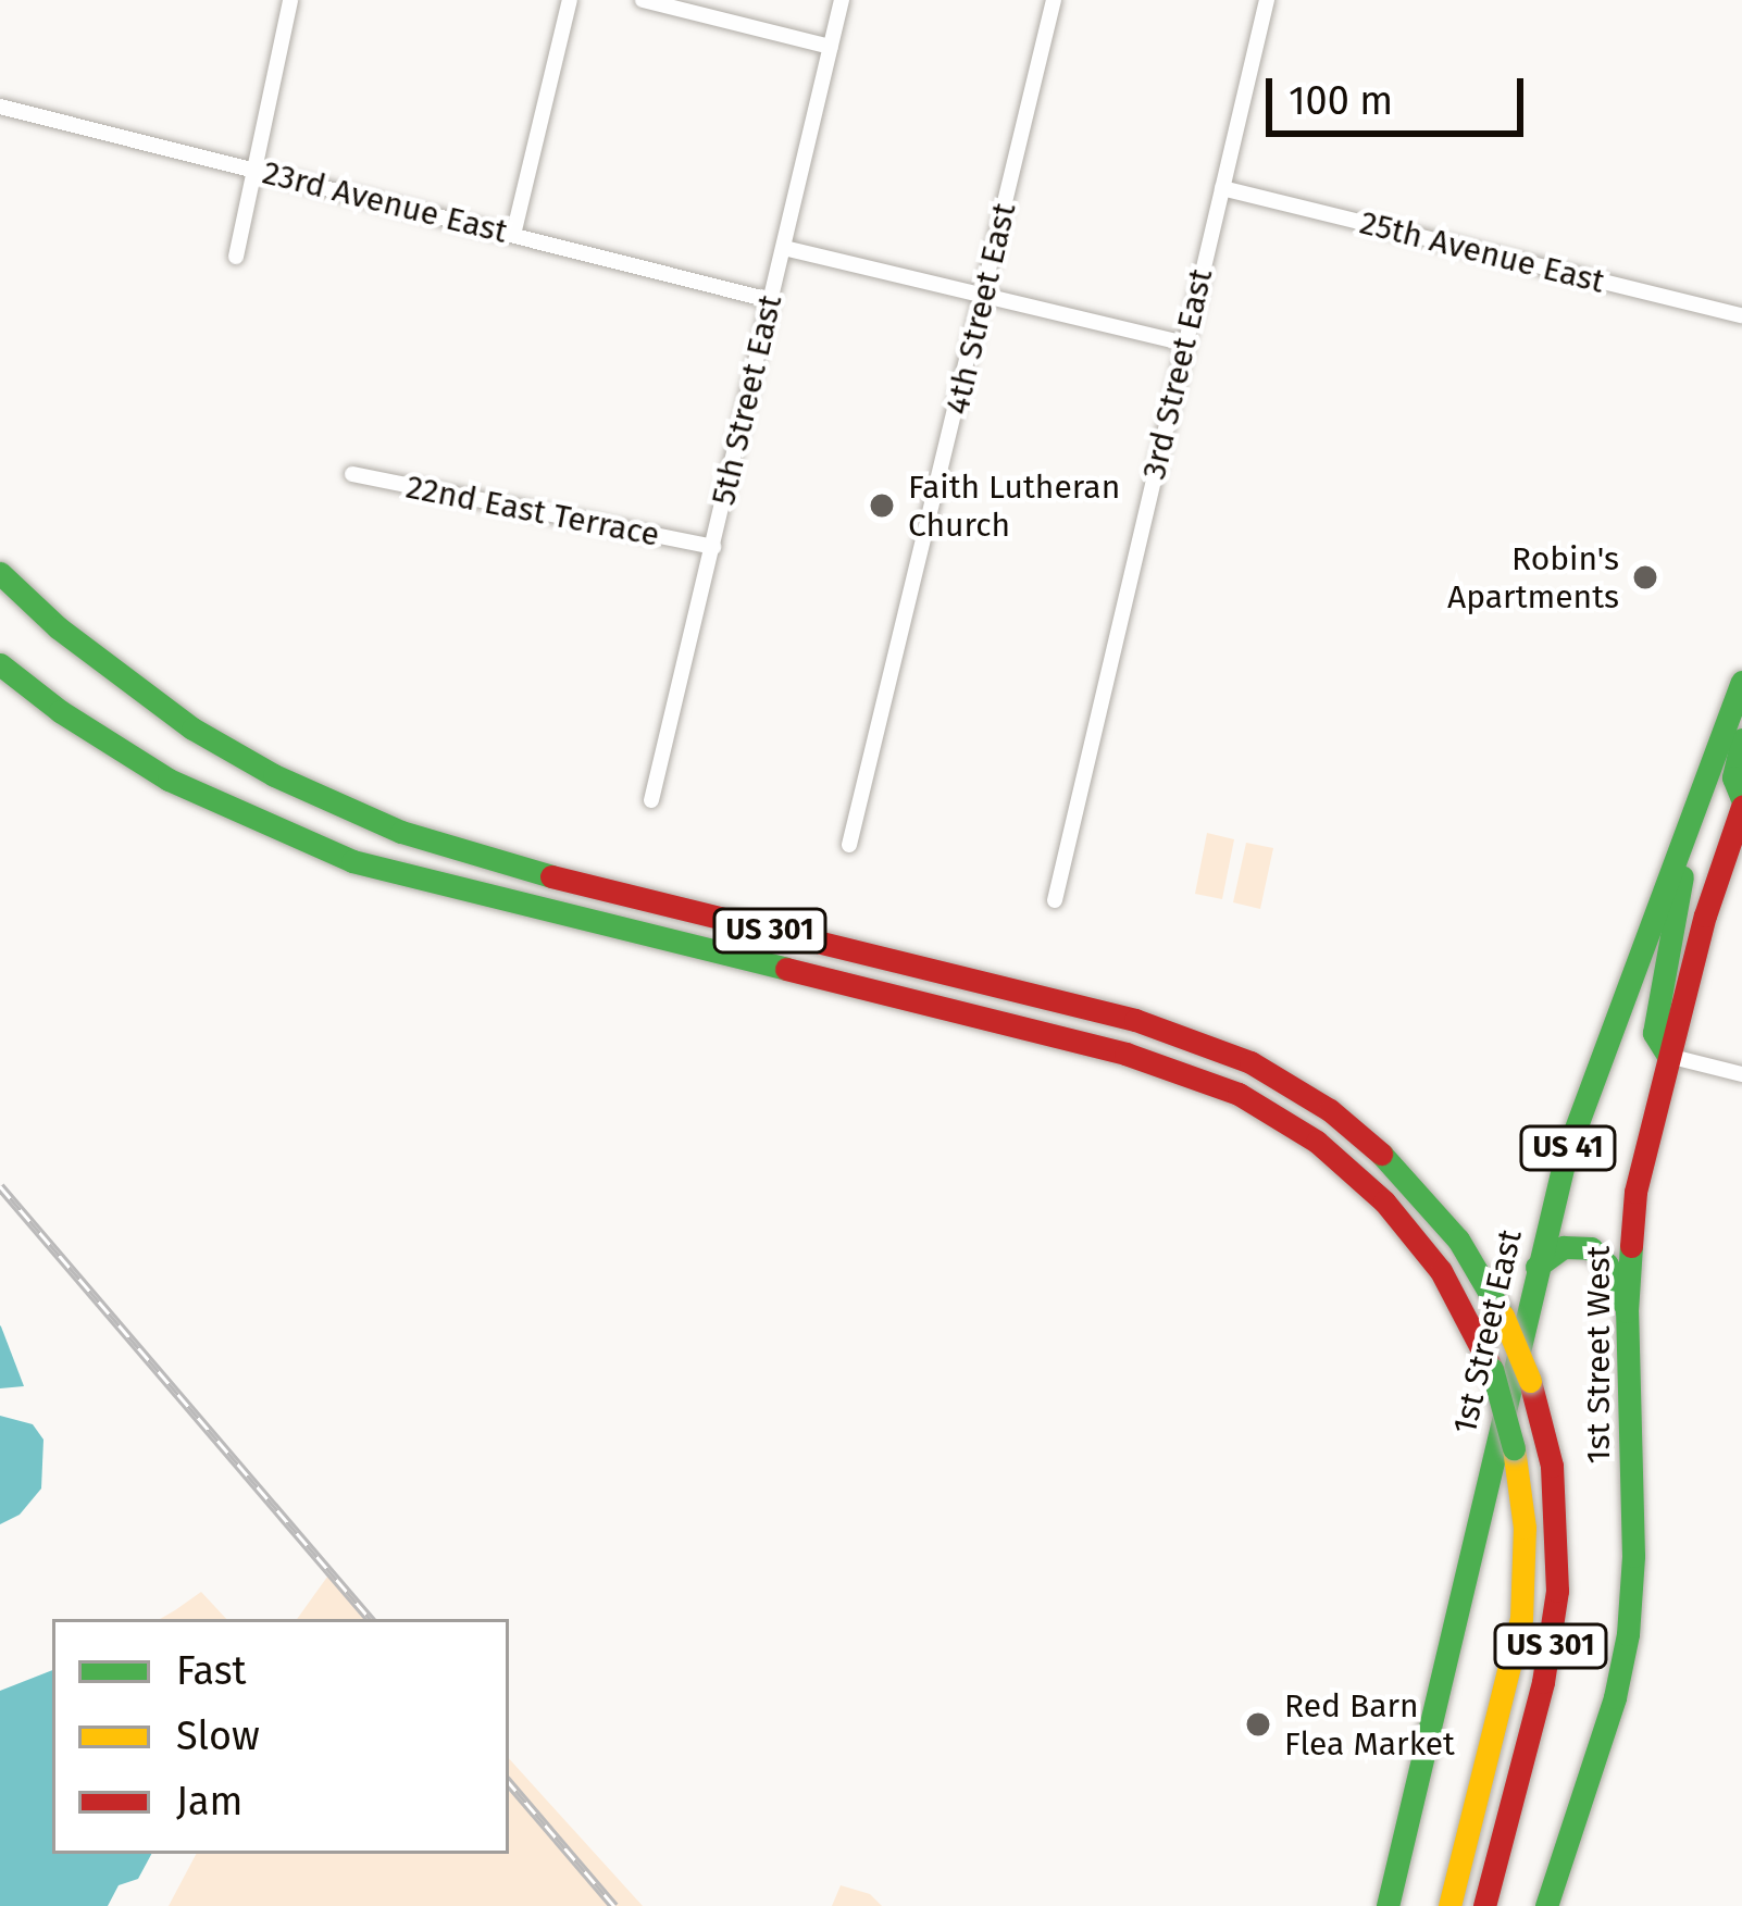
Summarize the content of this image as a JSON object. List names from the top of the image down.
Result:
{
  "streets": {
    "main road": [
      "US 301",
      "US 41",
      "1st Street East",
      "1st Street West"
    ],
    "street": [
      "23rd Avenue East",
      "25th Avenue East",
      "4th Street East",
      "3rd Street East",
      "5th Street East",
      "22nd East Terrace"
    ]
  },
  "crossings": [
    ["23rd Avenue East", "5th Street East"],
    ["25th Avenue East", "3rd Street East"],
    ["5th Street East", "22nd East Terrace"]
  ],
  "places": ["Faith Lutheran Church", "Robin's Apartments", "Red Barn Flea Market"],
  "legend": ["Fast", "Slow", "Jam"],
  "scale_bar": "100 m"
}
